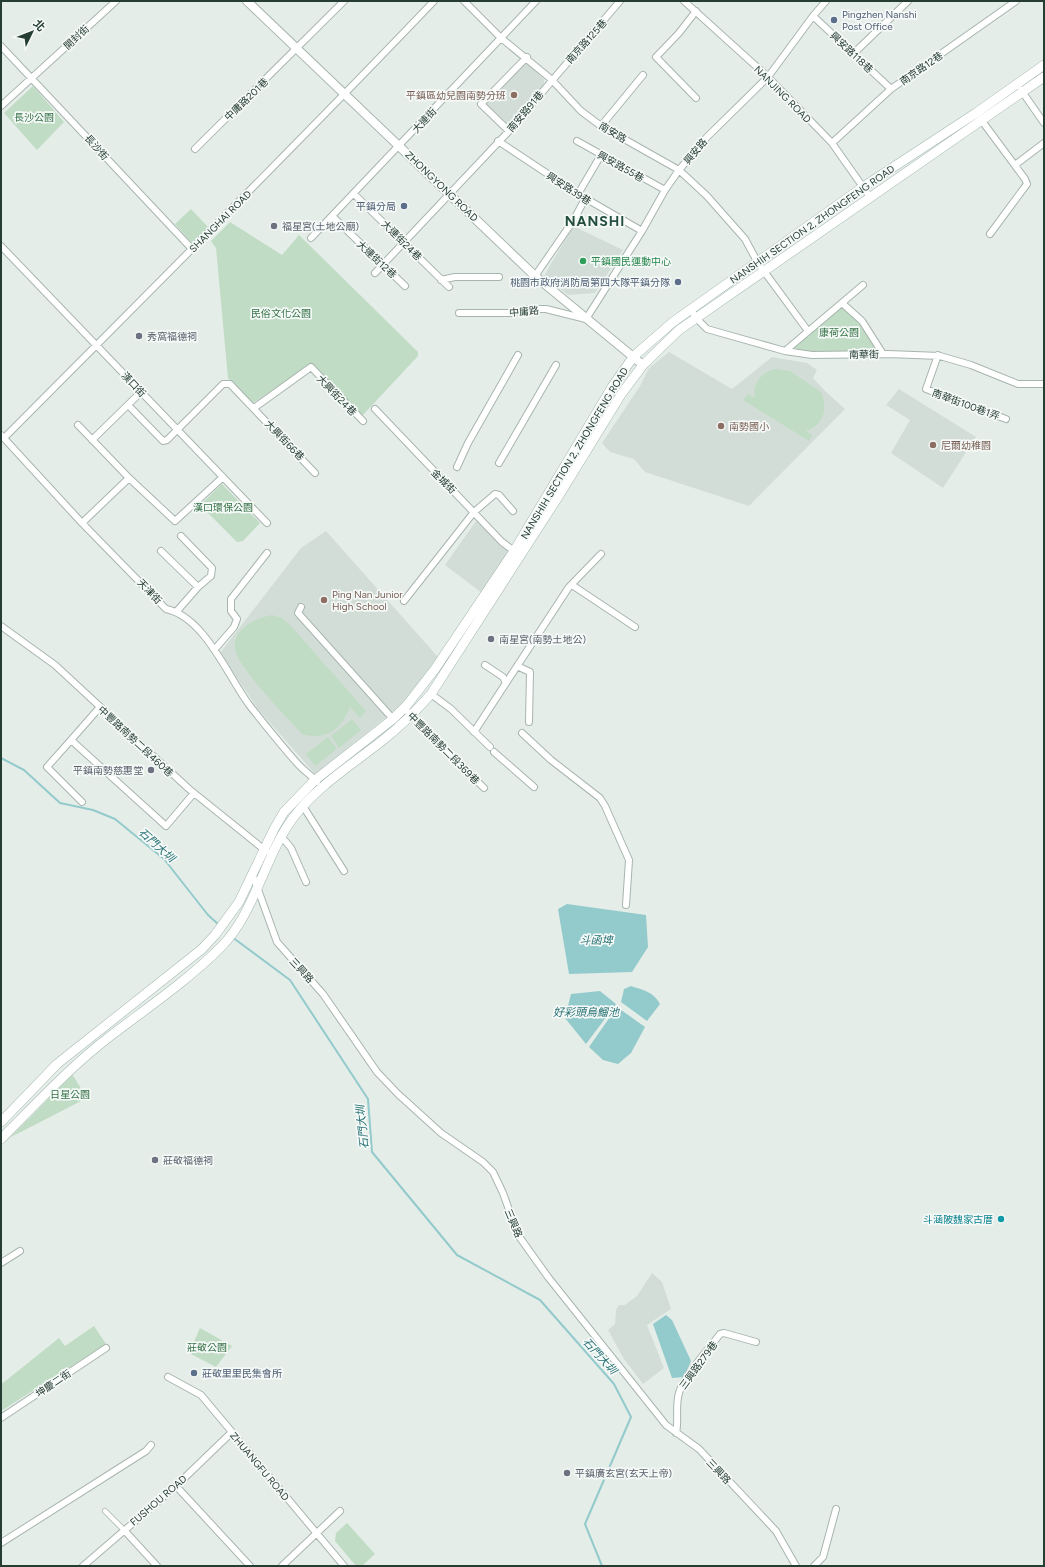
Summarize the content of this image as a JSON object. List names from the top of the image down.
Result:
{
  "streets": {
    "main road": ["NANSHIH SECTION 2, ZHONGFENG ROAD"],
    "street": [
      "開封街",
      "南京路125巷",
      "興安路118巷",
      "南京路12巷",
      "NANJING ROAD",
      "中庸路201巷",
      "南安路91巷",
      "大連街",
      "南安路",
      "長沙街",
      "興安路",
      "興安路55巷",
      "ZHONGYONG ROAD",
      "興安路39巷",
      "SHANGHAI ROAD",
      "大連街24巷",
      "大連街12巷",
      "中庸路",
      "南華街",
      "漢口街",
      "大興街24巷",
      "南華街100巷1弄",
      "大興街66巷",
      "金城街",
      "天津街",
      "中豐路南勢二段460巷",
      "中豐路南勢二段369巷",
      "三興路",
      "三興路279巷",
      "坤慶二街",
      "ZHUANGFU ROAD",
      "FUSHOU ROAD"
    ]
  },
  "crossings": [
    ["開封街", "長沙街"],
    ["南京路125巷", "南安路91巷"],
    ["南京路125巷", "南安路"],
    ["興安路118巷", "南京路12巷"],
    ["興安路118巷", "興安路"],
    ["南京路12巷", "NANJING ROAD"],
    ["NANJING ROAD", "興安路"],
    ["NANJING ROAD", "NANSHIH SECTION 2, ZHONGFENG ROAD"],
    ["中庸路201巷", "ZHONGYONG ROAD"],
    ["南安路91巷", "南安路"],
    ["南安路91巷", "ZHONGYONG ROAD"],
    ["南安路91巷", "興安路39巷"],
    ["南安路91巷", "大連街24巷"],
    ["南安路91巷", "大連街12巷"],
    ["大連街", "南安路"],
    ["大連街", "ZHONGYONG ROAD"],
    ["大連街", "大連街24巷"],
    ["大連街", "大連街12巷"],
    ["南安路", "興安路"],
    ["南安路", "NANSHIH SECTION 2, ZHONGFENG ROAD"],
    ["長沙街", "SHANGHAI ROAD"],
    ["興安路", "興安路55巷"],
    ["興安路", "ZHONGYONG ROAD"],
    ["興安路", "興安路39巷"],
    ["興安路", "中庸路"],
    ["ZHONGYONG ROAD", "SHANGHAI ROAD"],
    ["ZHONGYONG ROAD", "NANSHIH SECTION 2, ZHONGFENG ROAD"],
    ["ZHONGYONG ROAD", "中庸路"],
    ["SHANGHAI ROAD", "漢口街"],
    ["SHANGHAI ROAD", "天津街"],
    ["NANSHIH SECTION 2, ZHONGFENG ROAD", "南華街"],
    ["NANSHIH SECTION 2, ZHONGFENG ROAD", "金城街"],
    ["NANSHIH SECTION 2, ZHONGFENG ROAD", "天津街"],
    ["NANSHIH SECTION 2, ZHONGFENG ROAD", "中豐路南勢二段460巷"],
    ["NANSHIH SECTION 2, ZHONGFENG ROAD", "中豐路南勢二段369巷"],
    ["NANSHIH SECTION 2, ZHONGFENG ROAD", "三興路"],
    ["南華街", "南華街100巷1弄"],
    ["漢口街", "大興街66巷"],
    ["大興街24巷", "大興街66巷"],
    ["三興路", "三興路279巷"],
    ["ZHUANGFU ROAD", "FUSHOU ROAD"]
  ],
  "districts": ["NANSHI"],
  "water": ["石門大圳", "斗函埤", "好彩頭烏鰡池"],
  "parks": [
    "長沙公園",
    "民俗文化公園",
    "康荷公園",
    "漢口環保公園",
    "日星公園",
    "莊敬公園"
  ],
  "places": [
    "Pingzhen Nanshi Post Office",
    "平鎮區幼兒園南勢分班",
    "平鎮分局",
    "福星宮(土地公廟)",
    "平鎮國民運動中心",
    "桃園市政府消防局第四大隊平鎮分隊",
    "秀窩福德祠",
    "南勢國小",
    "尼爾幼稚園",
    "Ping Nan Junior High School",
    "南星宮(南勢土地公)",
    "平鎮南勢慈惠堂",
    "莊敬福德祠",
    "斗涵陂魏家古厝",
    "莊敬里里民集會所",
    "平鎮廣玄宮(玄天上帝)"
  ],
  "north": "top right"
}
